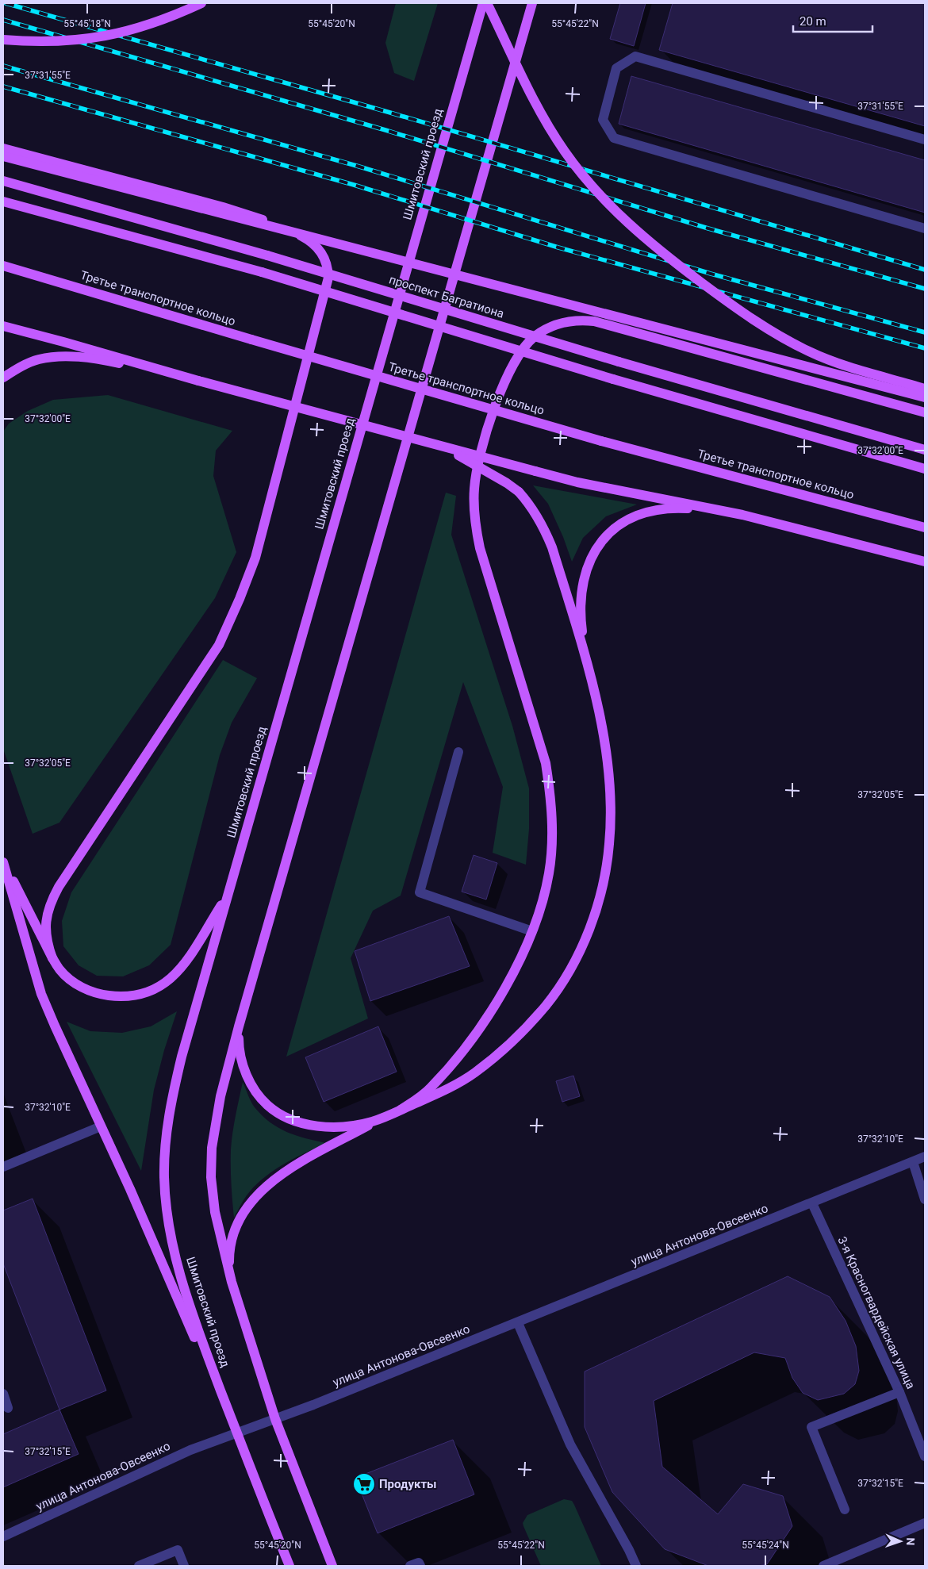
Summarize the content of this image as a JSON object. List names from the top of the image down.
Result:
{
  "streets": {
    "main road": ["Шмитовский проезд", "проспект Багратиона", "Третье транспортное кольцо"],
    "street": ["улица Антонова-Овсеенко", "3-я Красногвардейская улица"]
  },
  "crossings": [
    ["Шмитовский проезд", "улица Антонова-Овсеенко"],
    ["улица Антонова-Овсеенко", "3-я Красногвардейская улица"]
  ],
  "places": {
    "supermarket": ["Продукты"]
  },
  "scale_bar": "20 m",
  "north": "right",
  "coordinates": [
    "55°45'18\"N",
    "55°45'20\"N",
    "55°45'22\"N",
    "37°31'55\"E",
    "37°32'00\"E",
    "37°32'05\"E",
    "37°32'10\"E",
    "37°32'15\"E",
    "55°45'24\"N"
  ]
}
